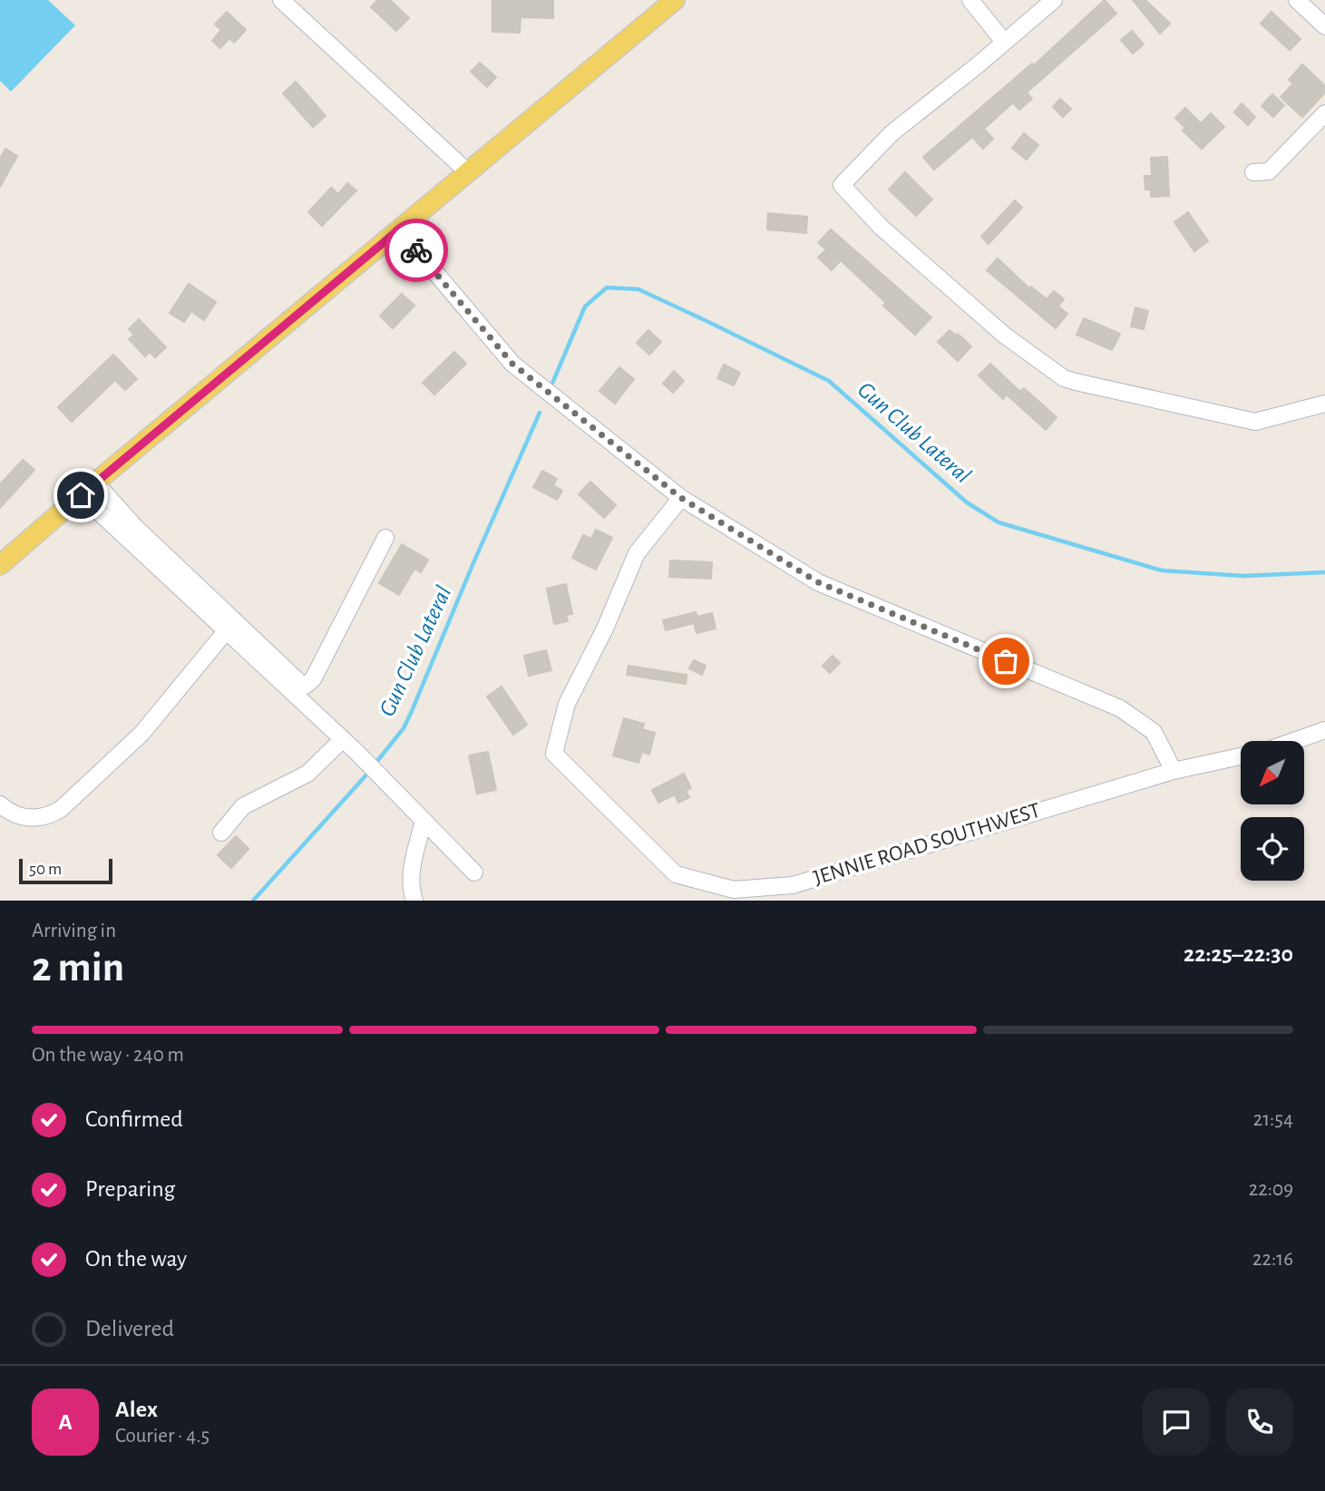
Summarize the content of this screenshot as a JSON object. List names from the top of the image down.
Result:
{
  "streets": {
    "street": ["JENNIE ROAD SOUTHWEST"]
  },
  "water": ["Gun Club Lateral"],
  "scale_bar": "50 m",
  "north": "bottom left",
  "page": {
    "scale": "50 m",
    "heading": ["2 min", "Arriving in", "22:25–22:30"],
    "panel": ["Alex", "Courier · 4.5"],
    "bar": "On the way · 240 m",
    "list": [
      ["Confirmed", "21:54"],
      ["Preparing", "22:09"],
      ["On the way", "22:16"],
      "Delivered"
    ],
    "round": "A"
  }
}
